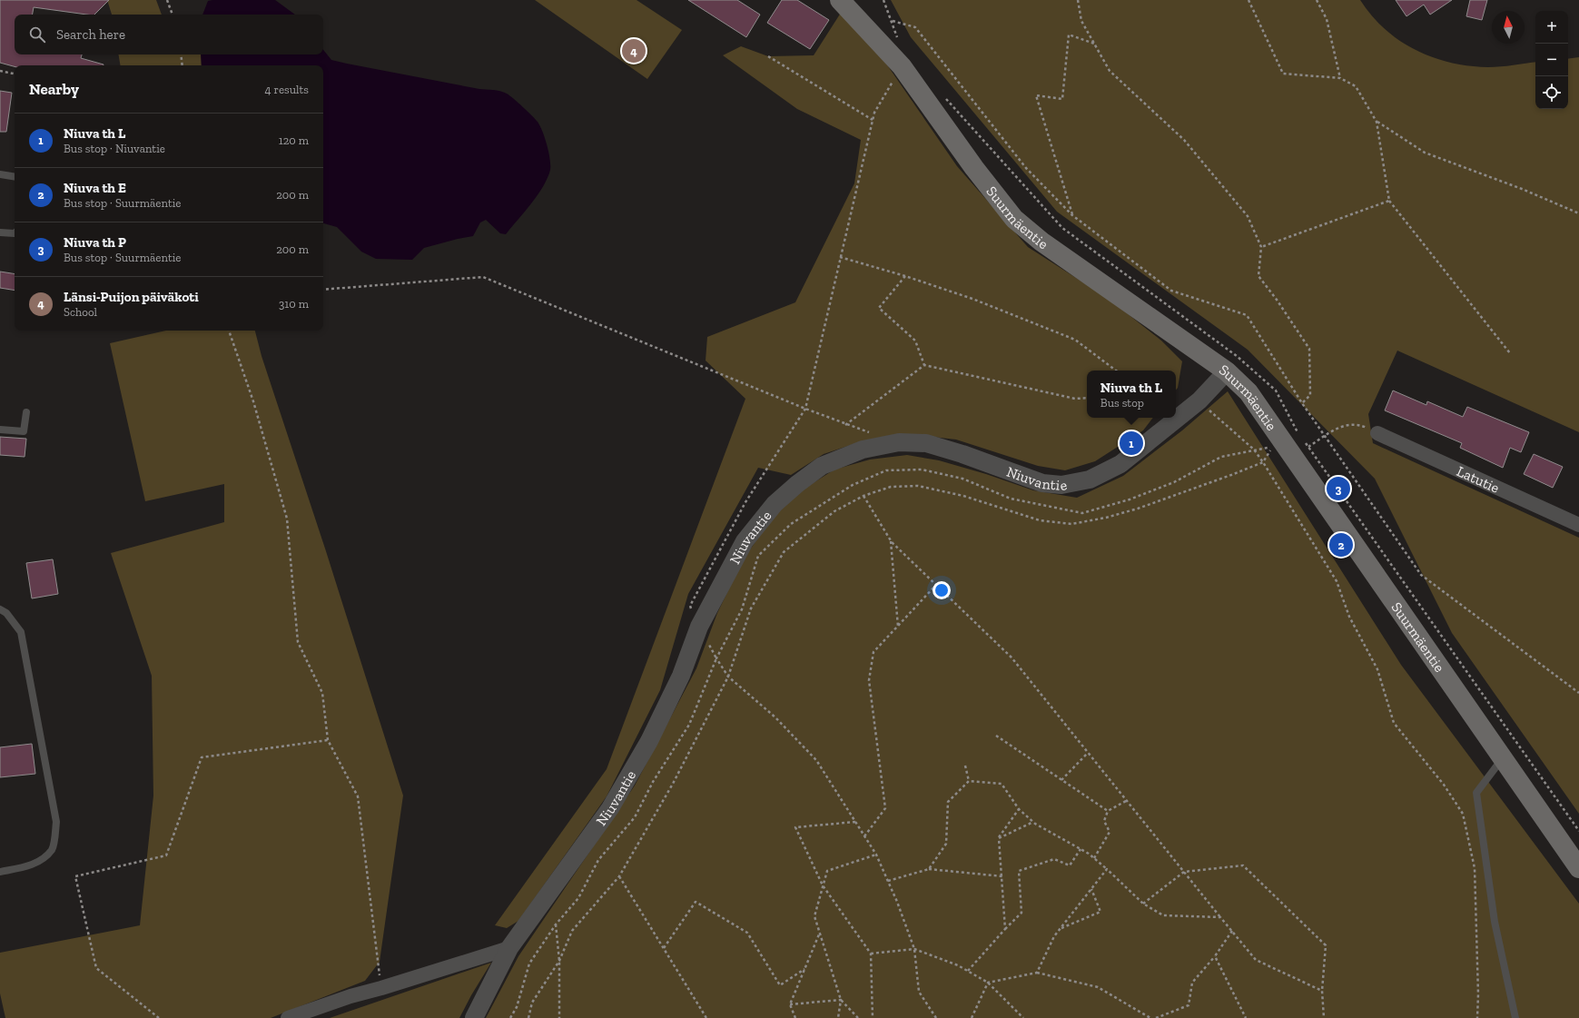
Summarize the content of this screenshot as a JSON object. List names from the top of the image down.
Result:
{
  "streets": {
    "main road": ["Suurmäentie"],
    "street": ["Niuvantie", "Latutie"]
  },
  "crossings": [
    ["Suurmäentie", "Niuvantie"]
  ],
  "north": "top",
  "page": {
    "map_buttons": ["+", "−"],
    "search": "Search here",
    "pins": [
      "4",
      "1",
      "3",
      "2"
    ],
    "heading": ["Nearby", "4 results"],
    "list": [
      {
        "mark": "1",
        "name": "Niuva th L",
        "note": "Bus stop · Niuvantie",
        "value": "120 m"
      },
      {
        "mark": "2",
        "name": "Niuva th E",
        "note": "Bus stop · Suurmäentie",
        "value": "200 m"
      },
      {
        "mark": "3",
        "name": "Niuva th P",
        "note": "Bus stop · Suurmäentie",
        "value": "200 m"
      },
      {
        "mark": "4",
        "name": "Länsi-Puijon päiväkoti",
        "note": "School",
        "value": "310 m"
      }
    ],
    "popup": ["Niuva th L", "Bus stop"]
  }
}
